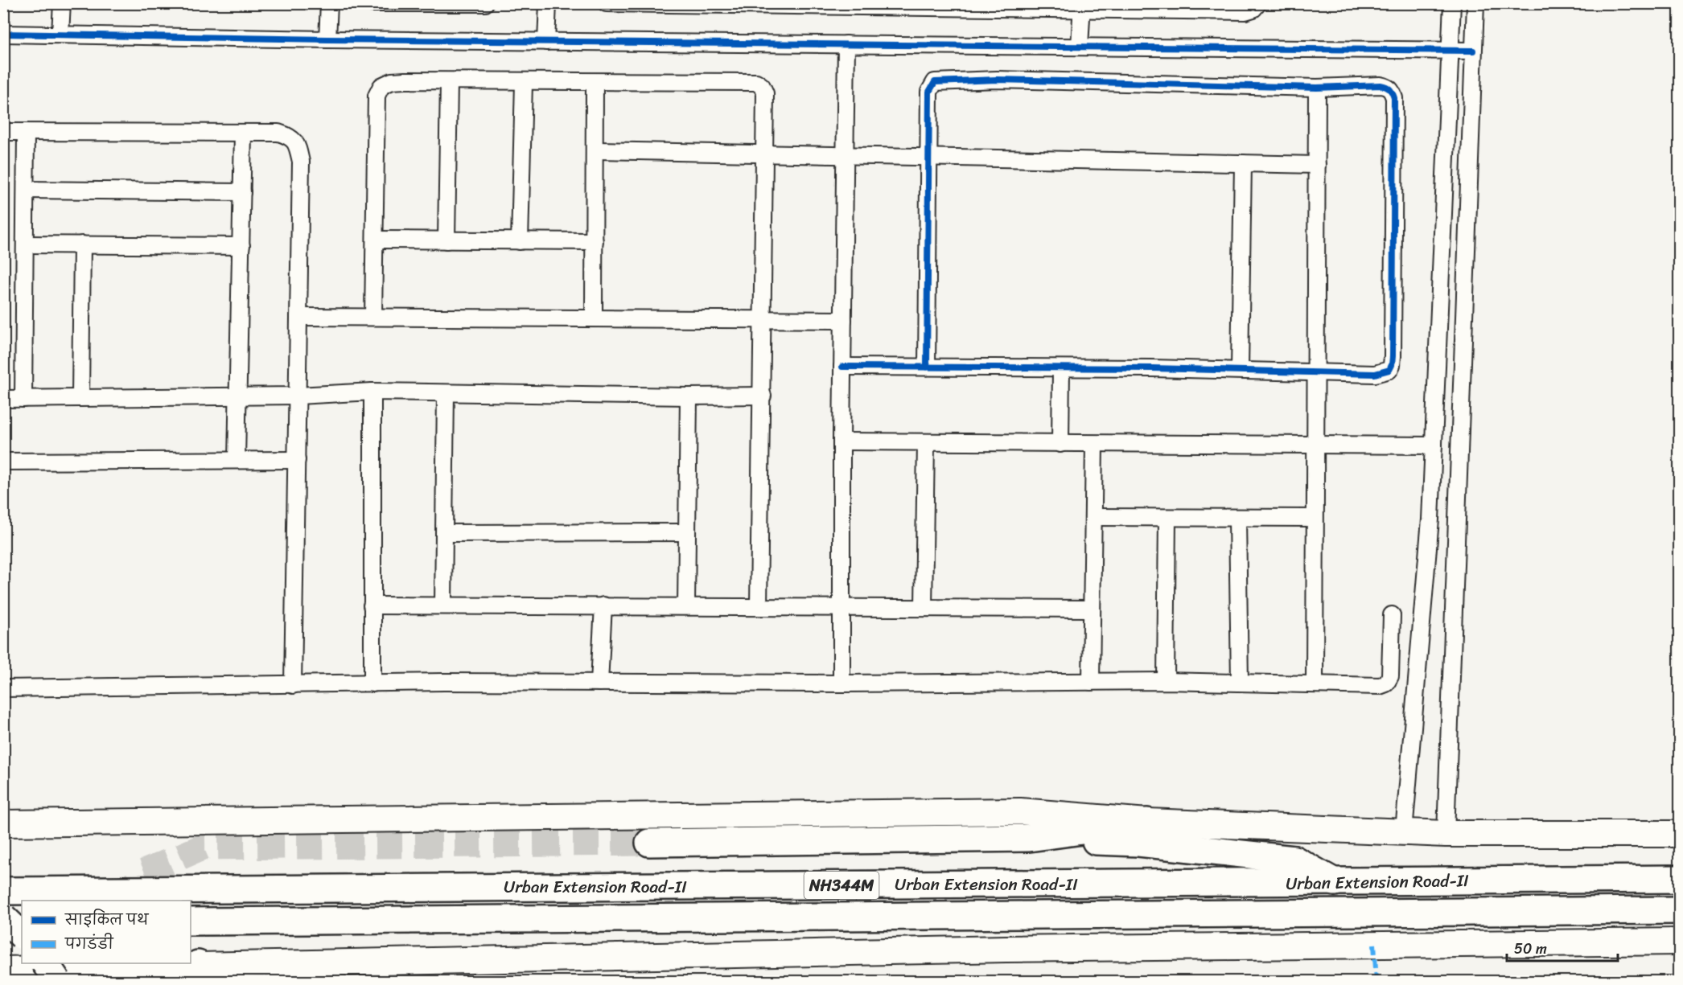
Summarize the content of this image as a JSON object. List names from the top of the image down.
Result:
{
  "streets": {
    "highway": ["Urban Extension Road-II", "NH344M"]
  },
  "legend": ["साइकिल पथ", "पगडंडी"],
  "scale_bar": "50 m"
}
